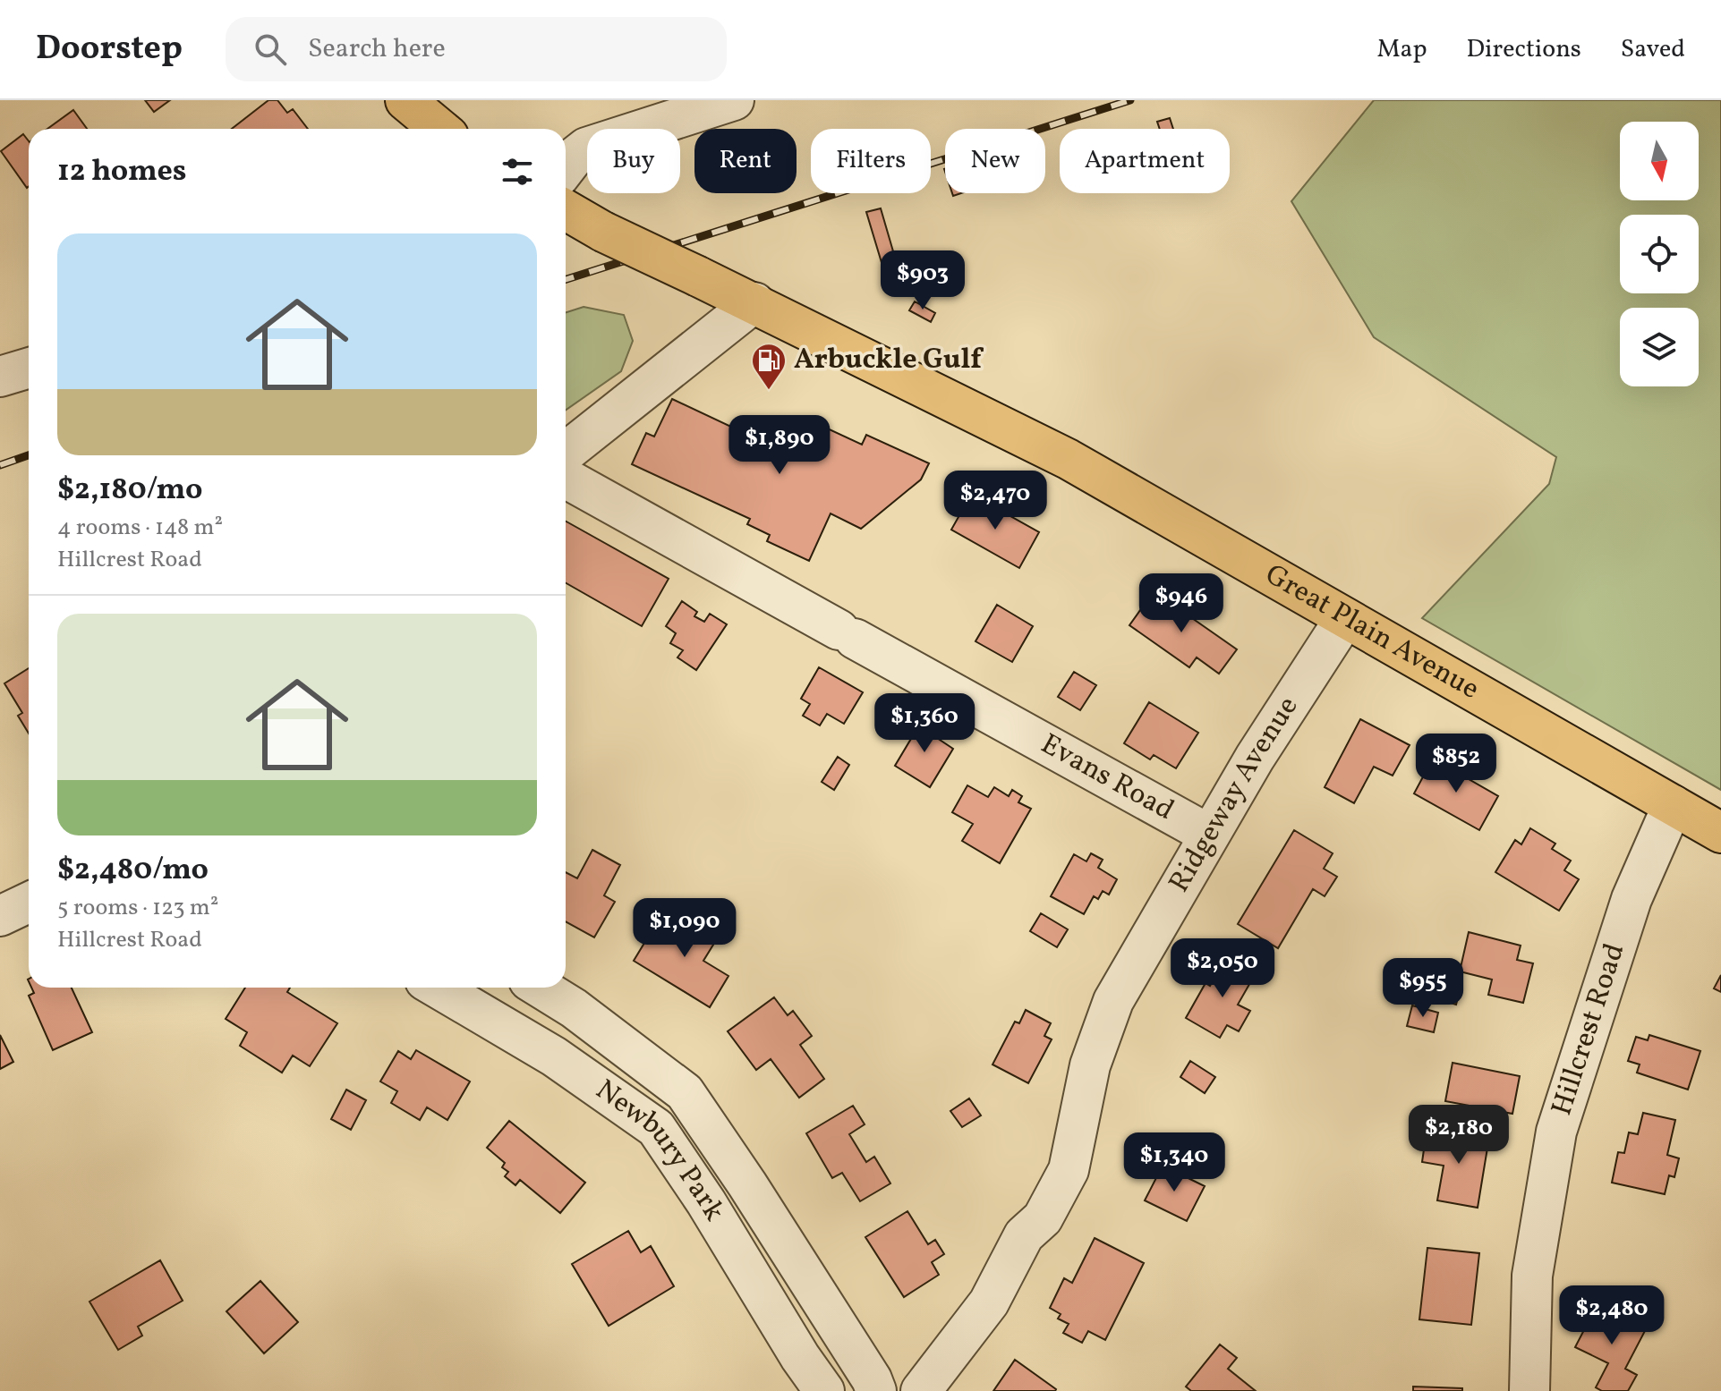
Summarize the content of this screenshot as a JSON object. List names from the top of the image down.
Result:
{
  "streets": {
    "main road": ["Great Plain Avenue"],
    "street": [
      "Evans Road",
      "Ridgeway Avenue",
      "Hillcrest Road",
      "Newbury Park"
    ]
  },
  "crossings": [
    ["Great Plain Avenue", "Ridgeway Avenue"],
    ["Great Plain Avenue", "Hillcrest Road"],
    ["Evans Road", "Ridgeway Avenue"]
  ],
  "places": {
    "fuel station": ["Arbuckle Gulf"]
  },
  "north": "bottom",
  "page": {
    "header": "Doorstep",
    "search": "Search here",
    "nav": ["Map", "Directions", "Saved"],
    "chip": [
      "Buy",
      "Rent",
      "Filters",
      "New",
      "Apartment"
    ],
    "heading": "12 homes",
    "list": [
      {
        "name": "$2,180/mo",
        "note": "4 rooms · 148 m² · Hillcrest Road"
      },
      {
        "name": "$2,480/mo",
        "note": "5 rooms · 123 m² · Hillcrest Road"
      }
    ],
    "price": [
      "$903",
      "$1,890",
      "$2,470",
      "$946",
      "$1,360",
      "$852",
      "$1,090",
      "$2,050",
      "$955",
      "$2,180",
      "$1,340",
      "$2,480"
    ]
  }
}
